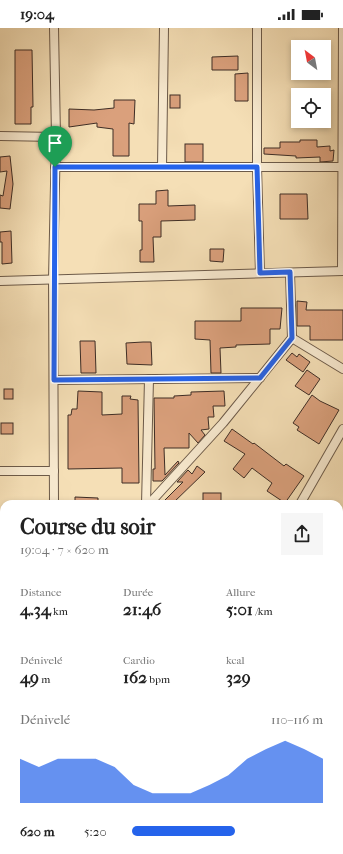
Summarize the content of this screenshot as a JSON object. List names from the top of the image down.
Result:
{
  "north": "top left",
  "page": {
    "status": "19:04",
    "heading": ["Course du soir", "19:04 · 7 × 620 m"],
    "stats": [
      ["Distance", "4.34 km"],
      ["Durée", "21:46"],
      ["Allure", "5:01 /km"],
      ["Dénivelé", "49 m"],
      ["Cardio", "162 bpm"],
      ["kcal", "329"]
    ],
    "chart": ["Dénivelé", "110–116 m"],
    "list": [
      {
        "name": "620 m",
        "note": "5:20"
      }
    ]
  }
}
